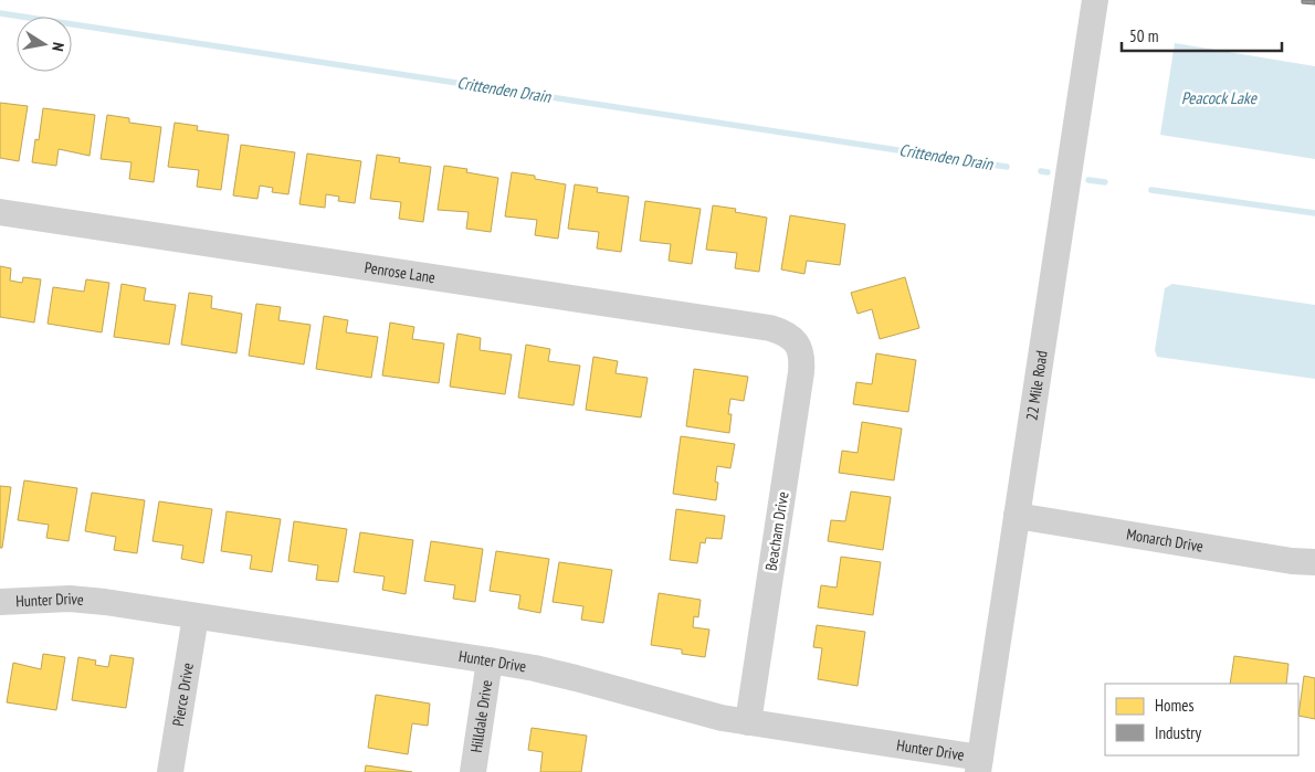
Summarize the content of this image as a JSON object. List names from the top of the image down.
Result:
{
  "streets": {
    "street": [
      "Penrose Lane",
      "22 Mile Road",
      "Beacham Drive",
      "Monarch Drive",
      "Hunter Drive",
      "Pierce Drive",
      "Hilldale Drive"
    ]
  },
  "crossings": [
    ["Penrose Lane", "Beacham Drive"],
    ["22 Mile Road", "Monarch Drive"],
    ["22 Mile Road", "Hunter Drive"],
    ["Beacham Drive", "Hunter Drive"],
    ["Hunter Drive", "Pierce Drive"],
    ["Hunter Drive", "Hilldale Drive"]
  ],
  "water": ["Crittenden Drain", "Peacock Lake"],
  "legend": ["Homes", "Industry"],
  "scale_bar": "50 m",
  "north": "right"
}
